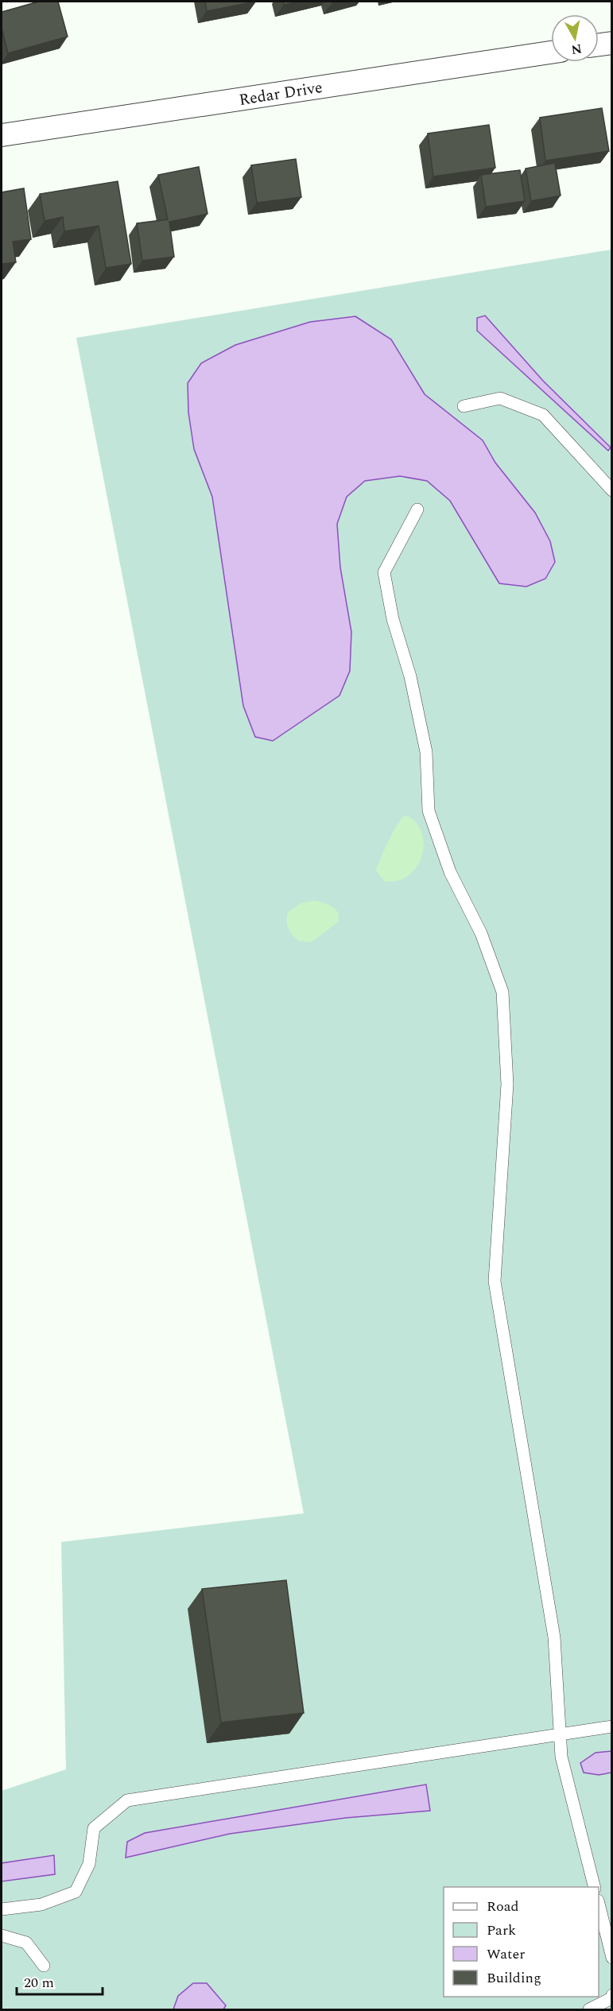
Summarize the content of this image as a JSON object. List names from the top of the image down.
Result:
{
  "streets": {
    "street": ["Redar Drive"]
  },
  "legend": [
    "Road",
    "Park",
    "Water",
    "Building"
  ],
  "scale_bar": "20 m",
  "north": "bottom"
}
